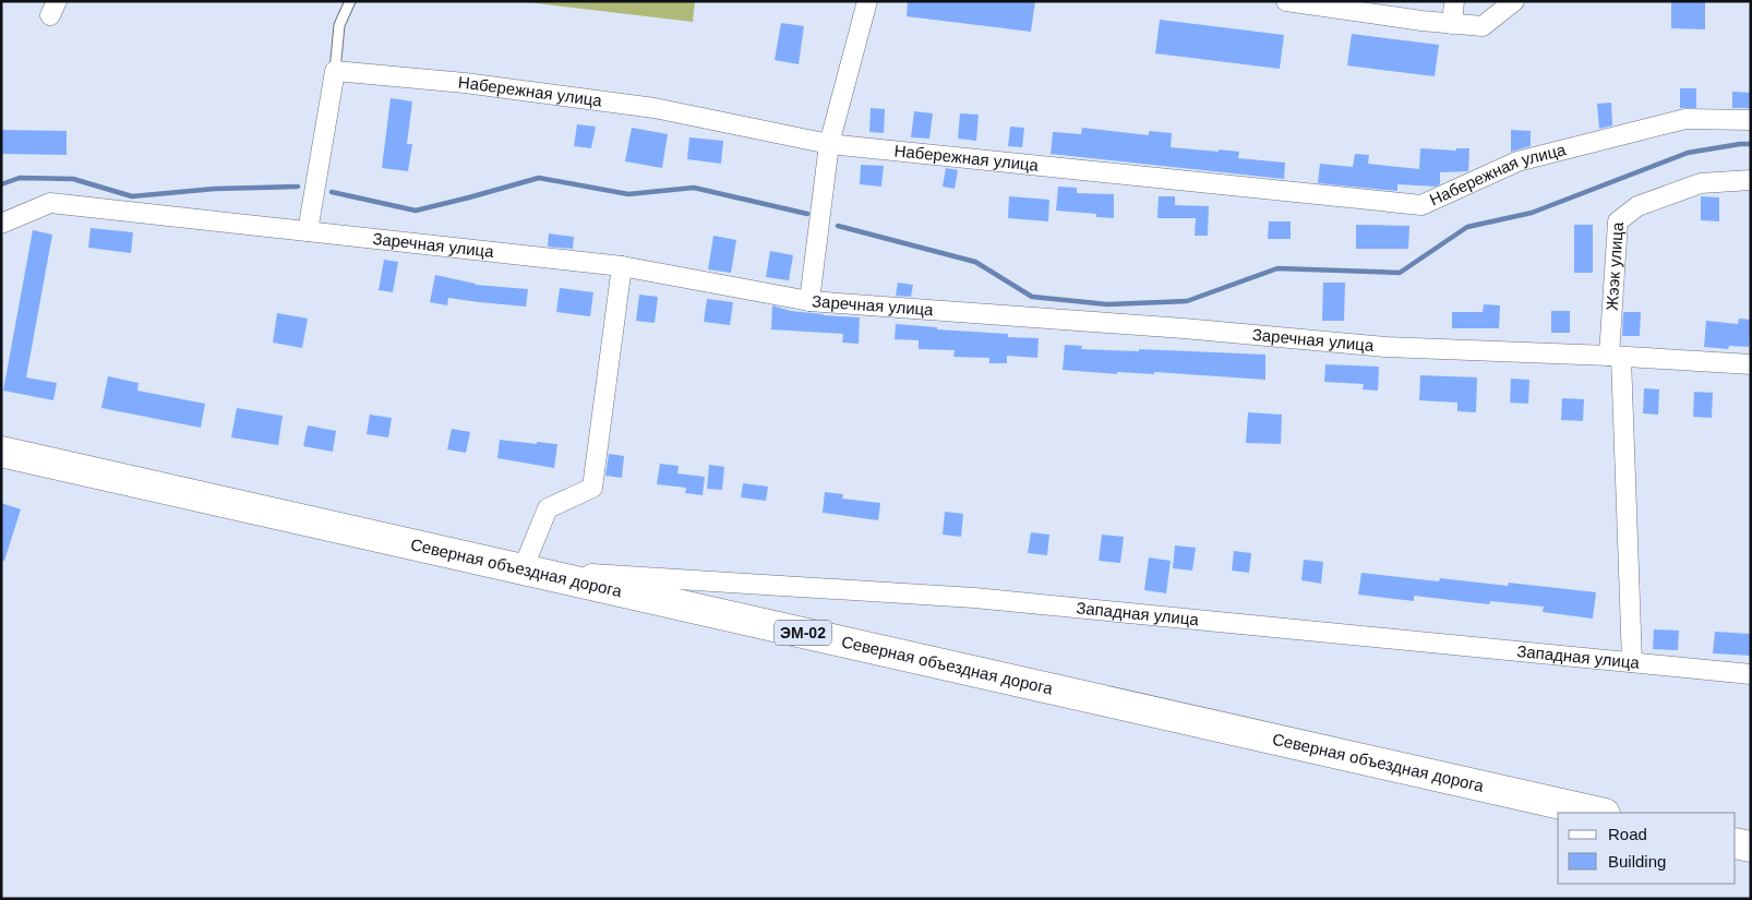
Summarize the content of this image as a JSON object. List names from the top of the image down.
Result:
{
  "streets": {
    "highway": ["Северная объездная дорога", "ЭМ-02"],
    "street": [
      "Набережная улица",
      "Заречная улица",
      "Жээк улица",
      "Западная улица"
    ]
  },
  "crossings": [
    ["Заречная улица", "Жээк улица"],
    ["Жээк улица", "Западная улица"],
    ["Северная объездная дорога", "Западная улица"]
  ],
  "legend": ["Road", "Building"]
}
